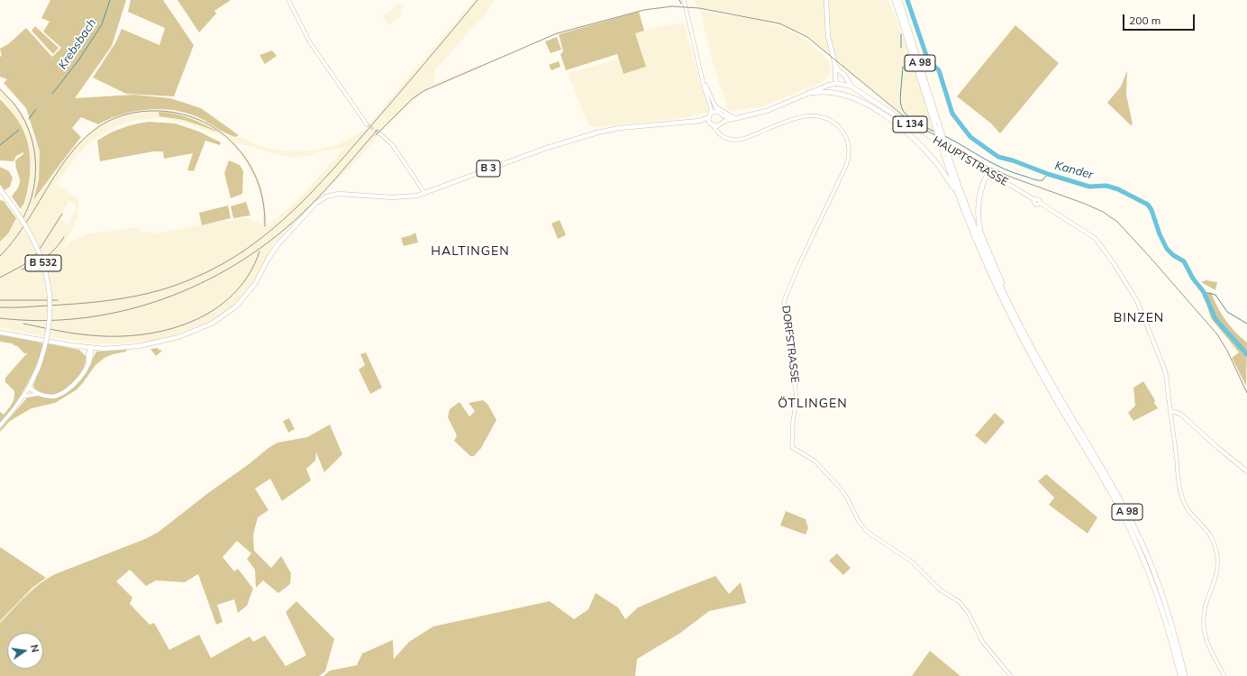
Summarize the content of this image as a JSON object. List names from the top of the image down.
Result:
{
  "streets": {
    "highway": ["A 98"],
    "main road": [
      "L 134",
      "HAUPTSTRASSE",
      "B 3",
      "B 532"
    ],
    "street": ["DORFSTRASSE"]
  },
  "districts": ["HALTINGEN", "BINZEN", "ÖTLINGEN"],
  "water": ["Krebsbach", "Kander"],
  "scale_bar": "200 m",
  "north": "right"
}
